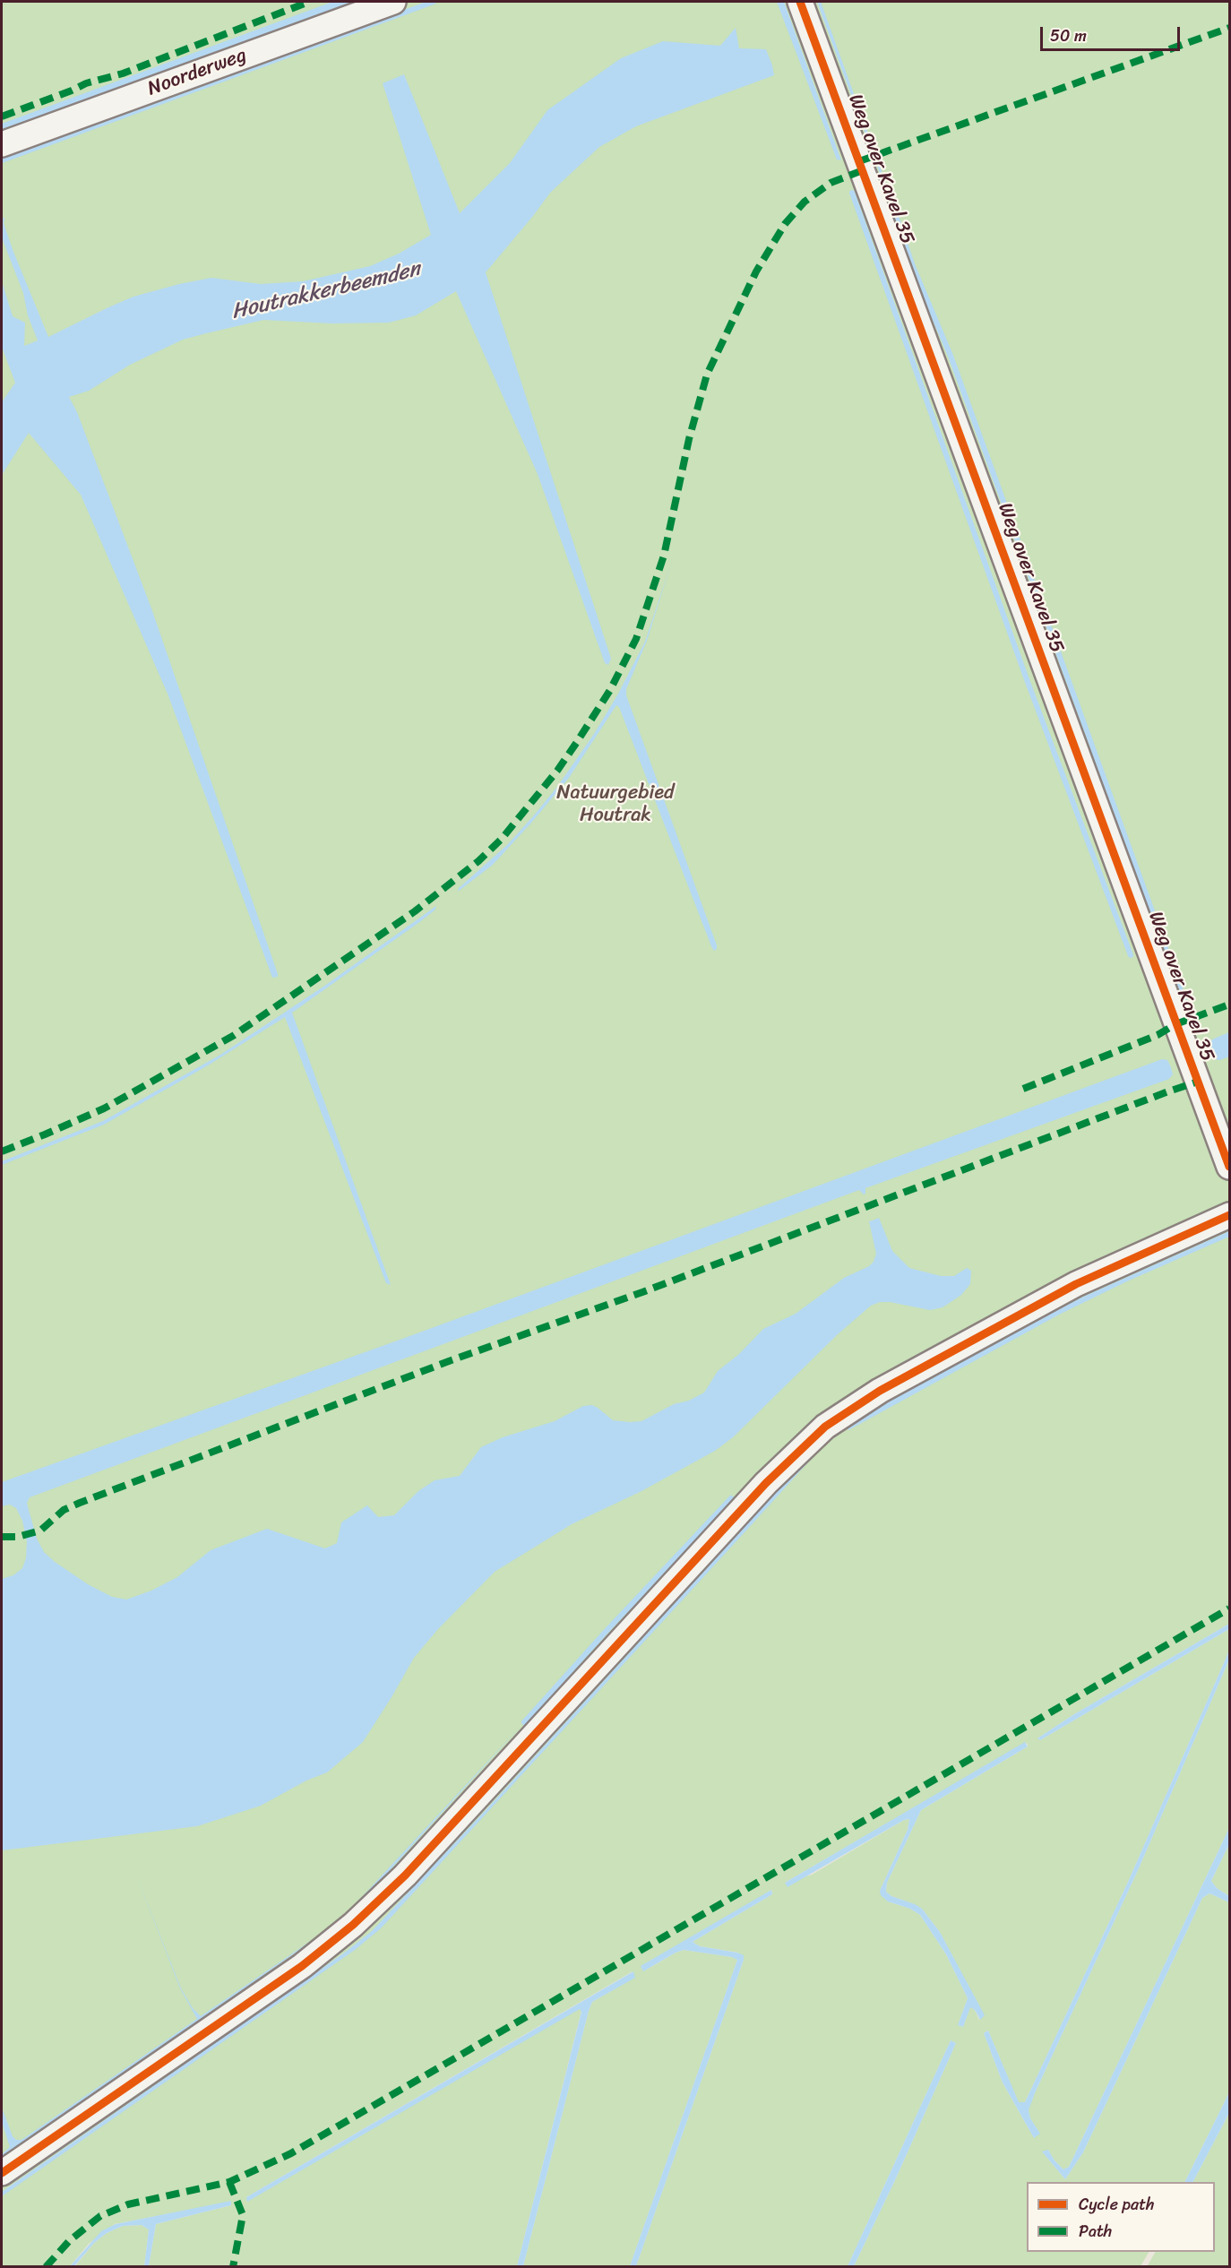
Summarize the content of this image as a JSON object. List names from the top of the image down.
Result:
{
  "streets": {
    "street": ["Noorderweg", "Weg over Kavel 35"]
  },
  "water": ["Houtrakkerbeemden"],
  "parks": ["Natuurgebied Houtrak"],
  "legend": ["Cycle path", "Path"],
  "scale_bar": "50 m"
}
